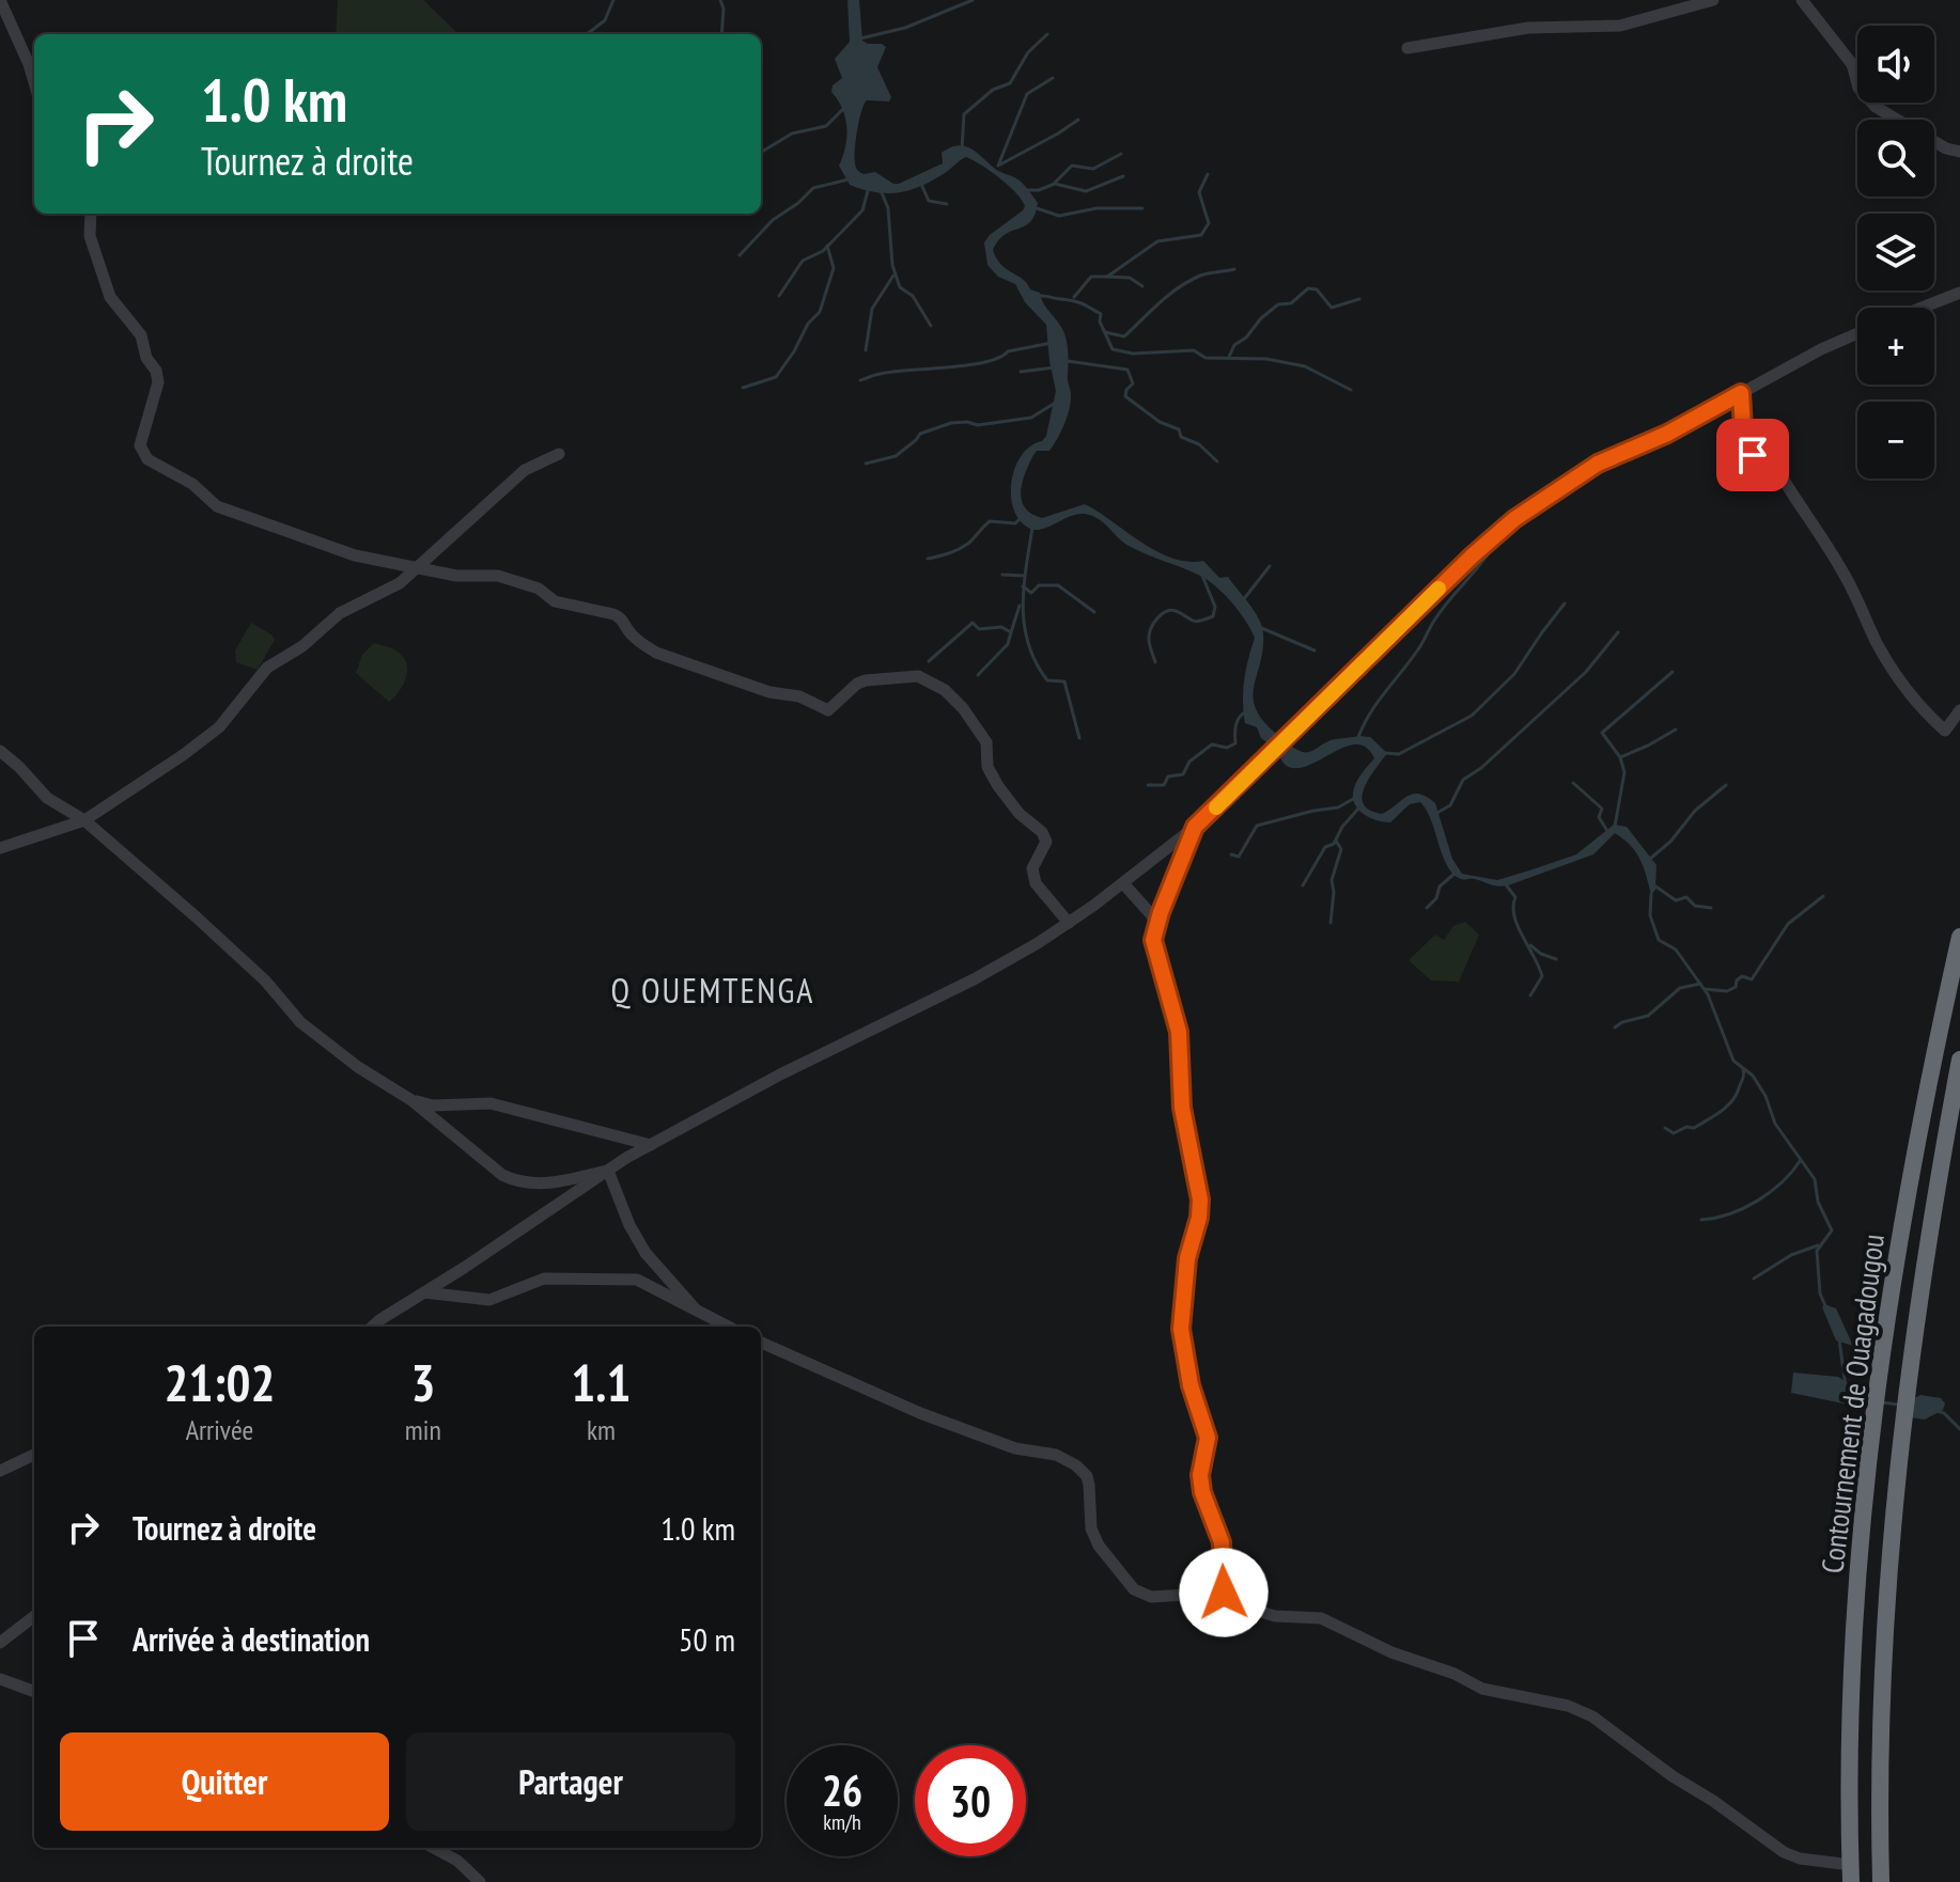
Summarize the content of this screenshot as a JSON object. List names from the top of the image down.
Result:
{
  "streets": {
    "highway": ["Contournement de Ouagadougou"]
  },
  "districts": ["Q OUEMTENGA"],
  "page": {
    "map_buttons": ["+", "−"],
    "turn": ["1.0 km", "Tournez à droite"],
    "eta": [
      "21:02",
      "Arrivée",
      "3",
      "min",
      "1.1",
      "km"
    ],
    "list": [
      {
        "name": "Tournez à droite",
        "value": "1.0 km"
      },
      {
        "name": "Arrivée à destination",
        "value": "50 m"
      }
    ],
    "buttons": ["Quitter", "Partager"],
    "speed": "26 km/h",
    "limit": "30"
  }
}
